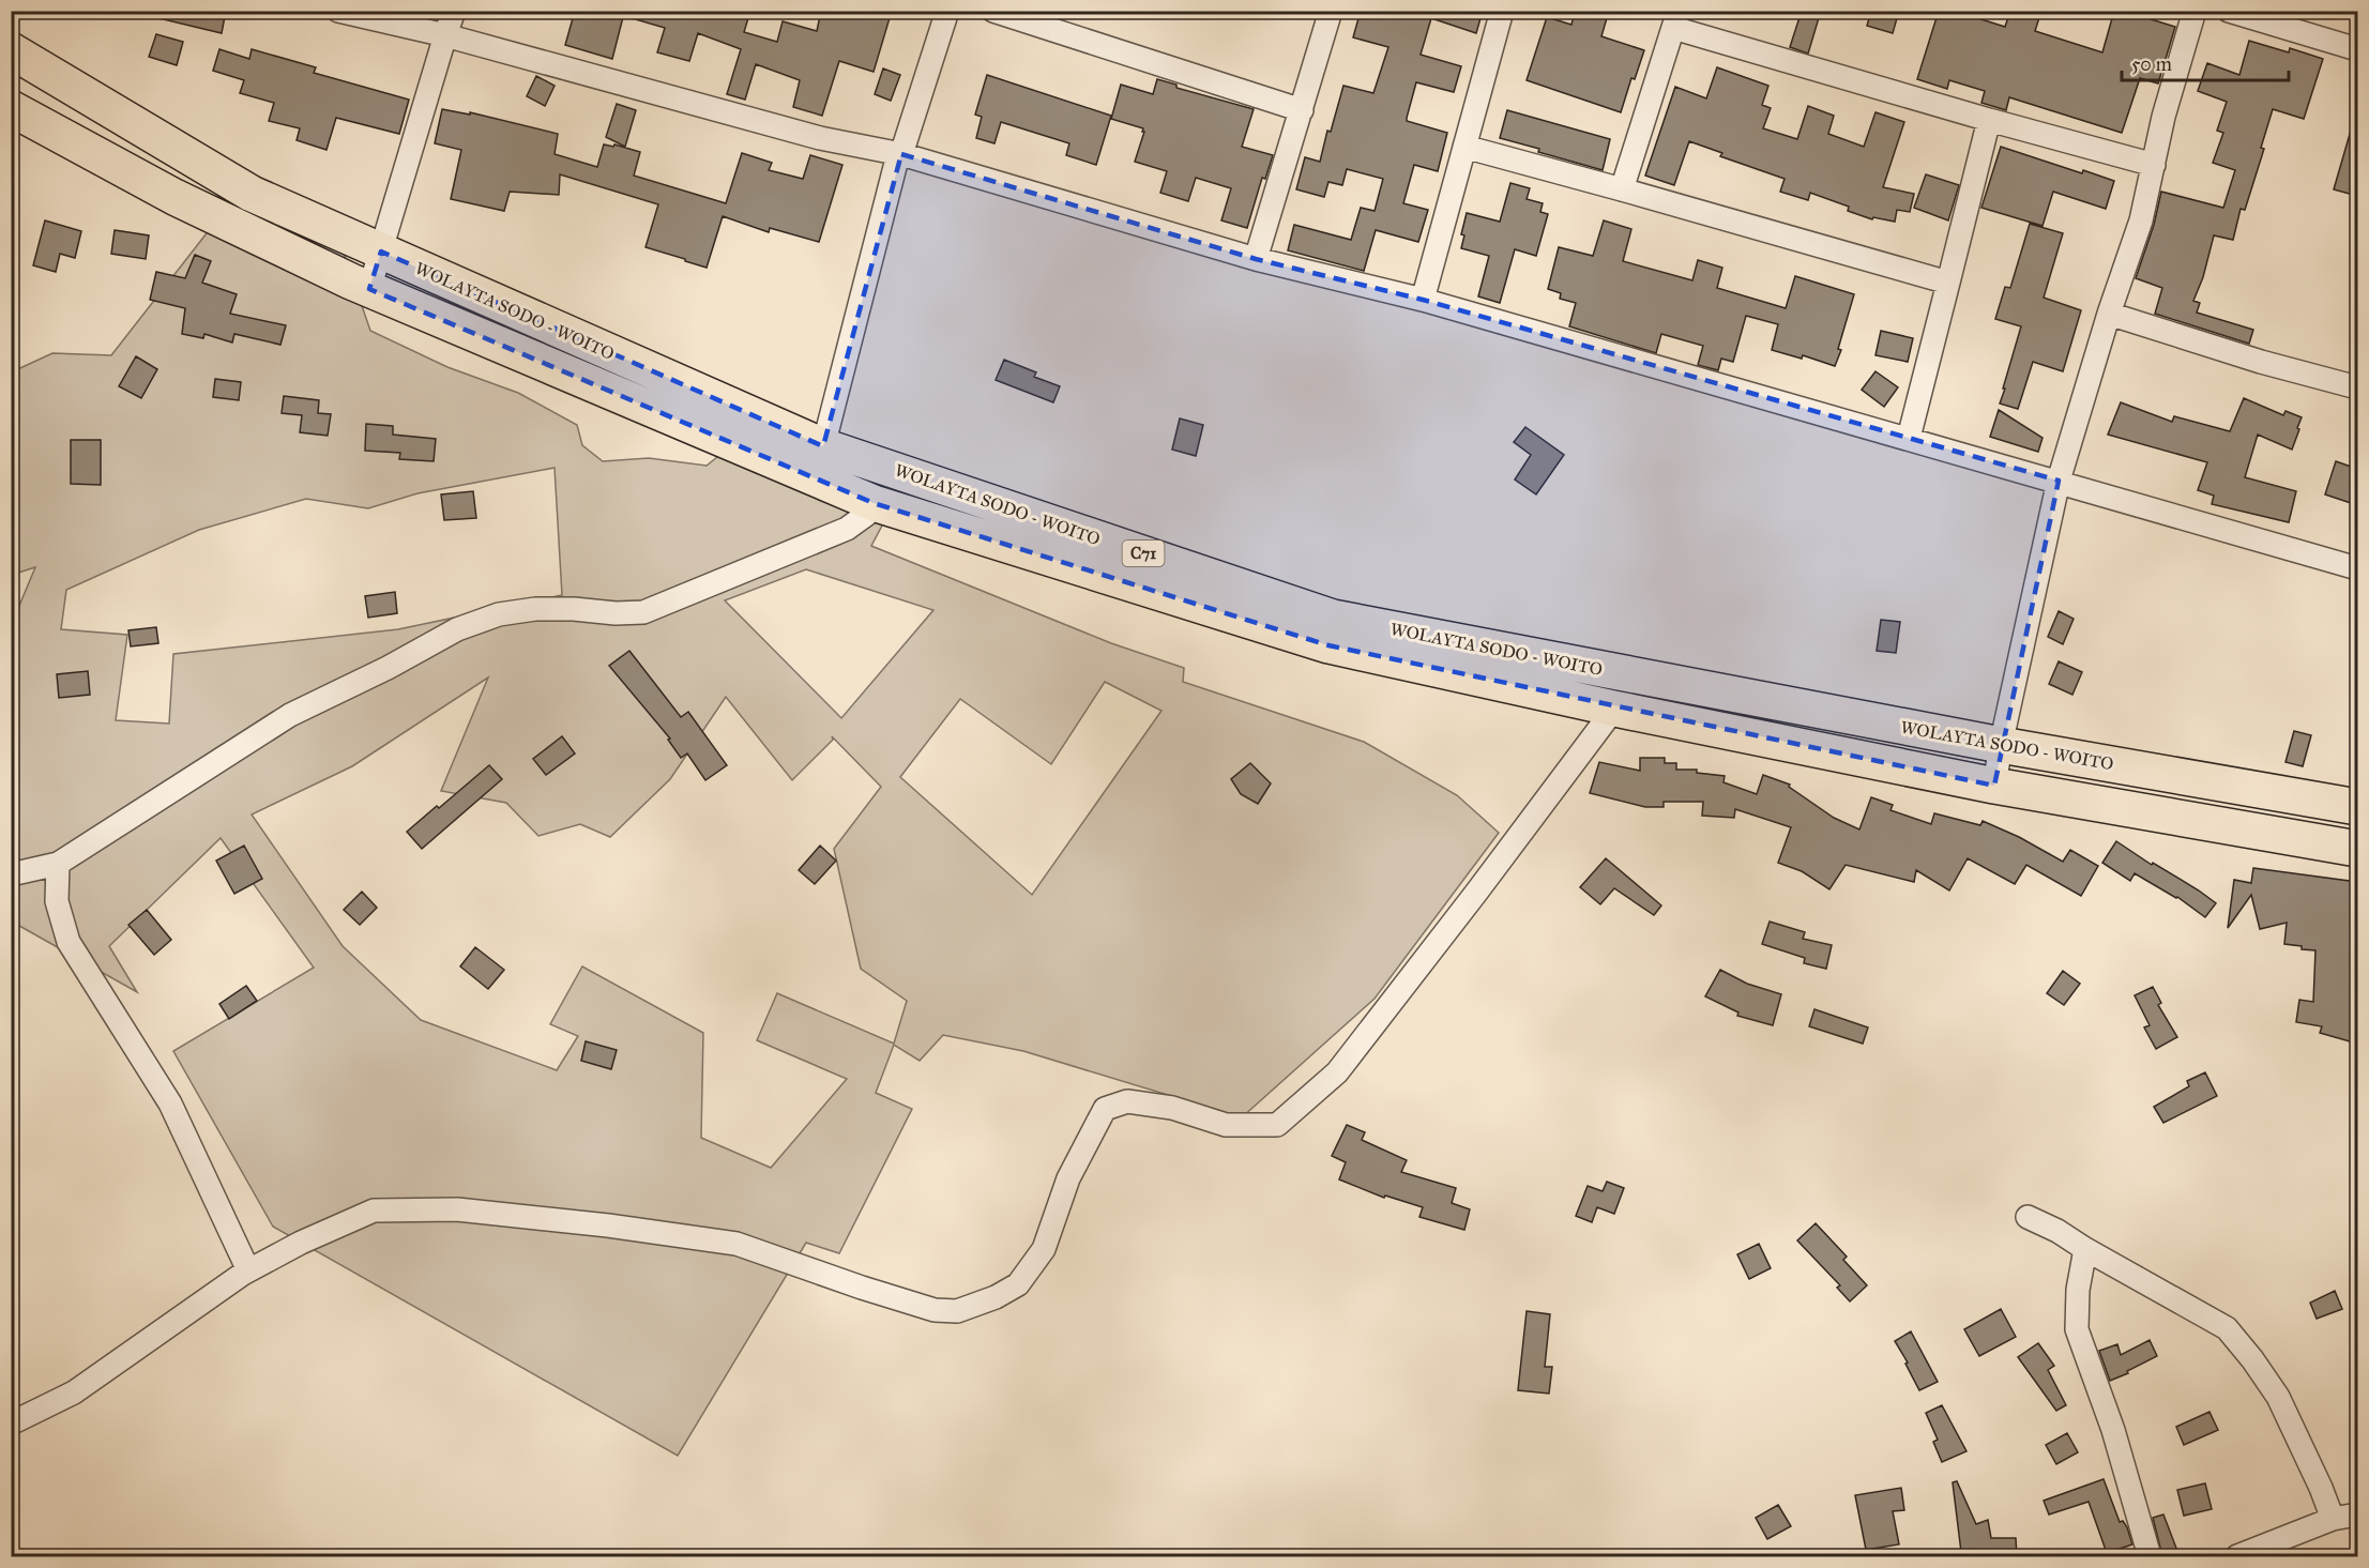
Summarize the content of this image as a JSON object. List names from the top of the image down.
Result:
{
  "streets": {
    "highway": ["WOLAYTA SODO - WOITO", "C71"]
  },
  "scale_bar": "50 m"
}
